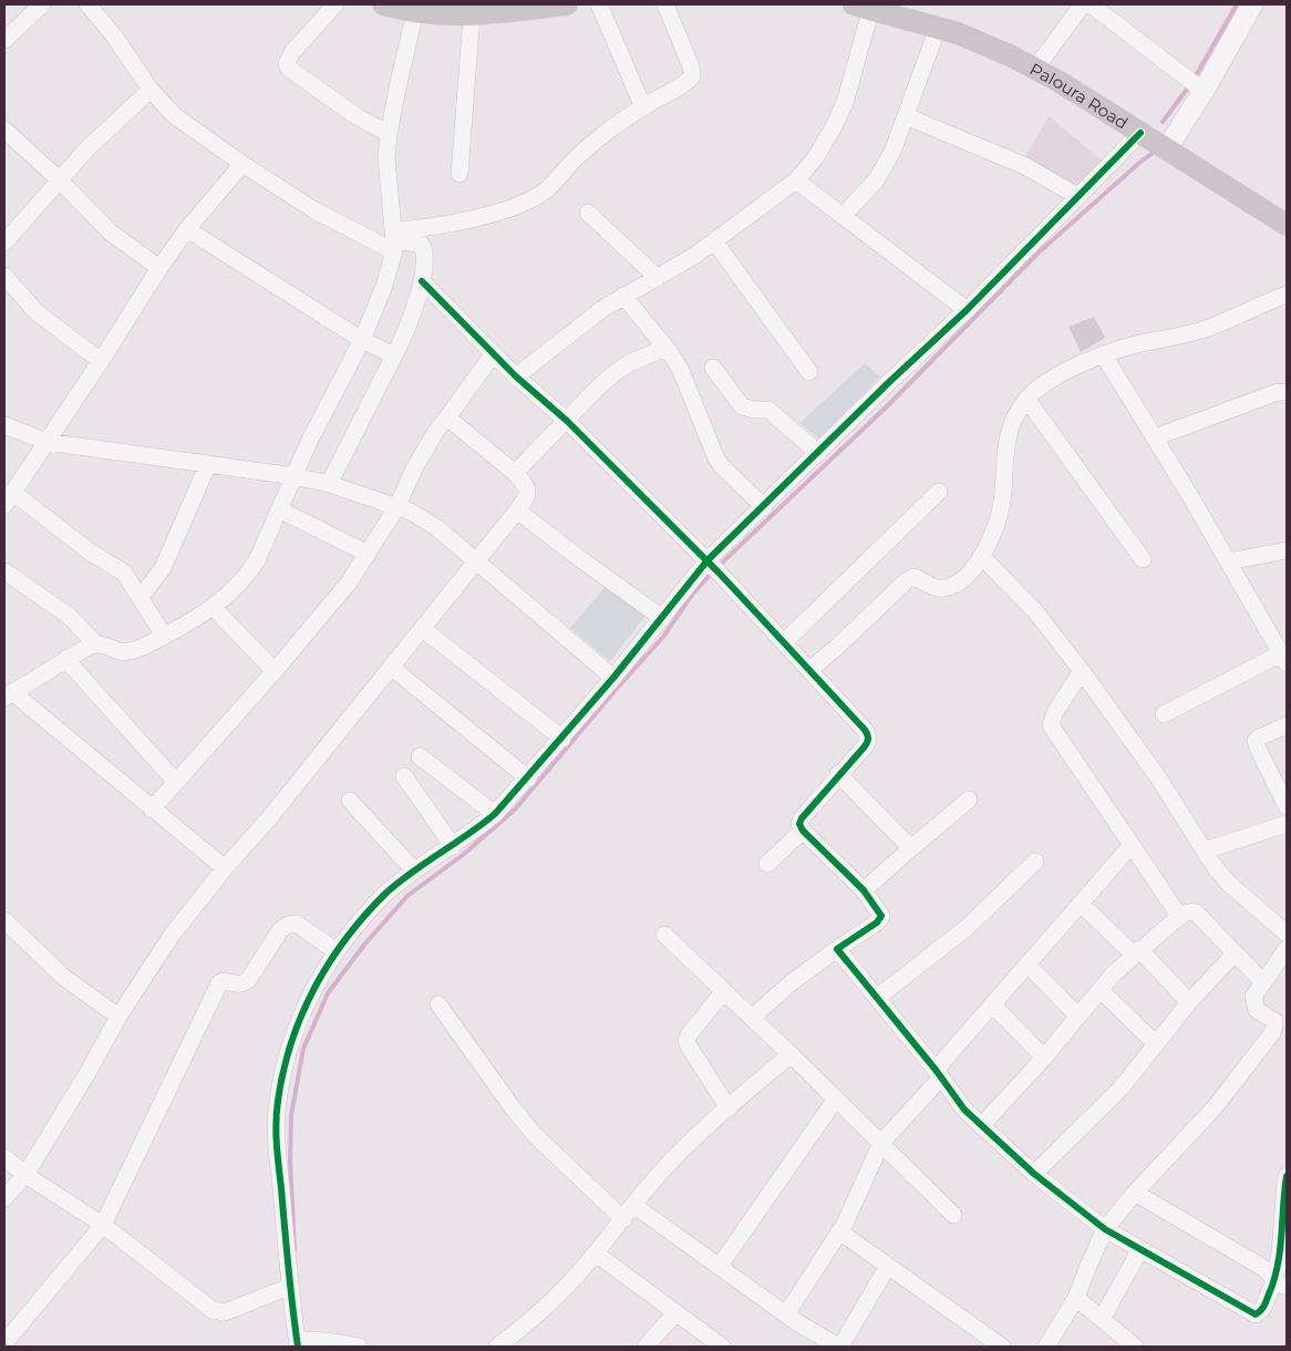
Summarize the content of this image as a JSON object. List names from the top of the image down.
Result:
{
  "streets": {
    "main road": ["Paloura Road"]
  }
}
